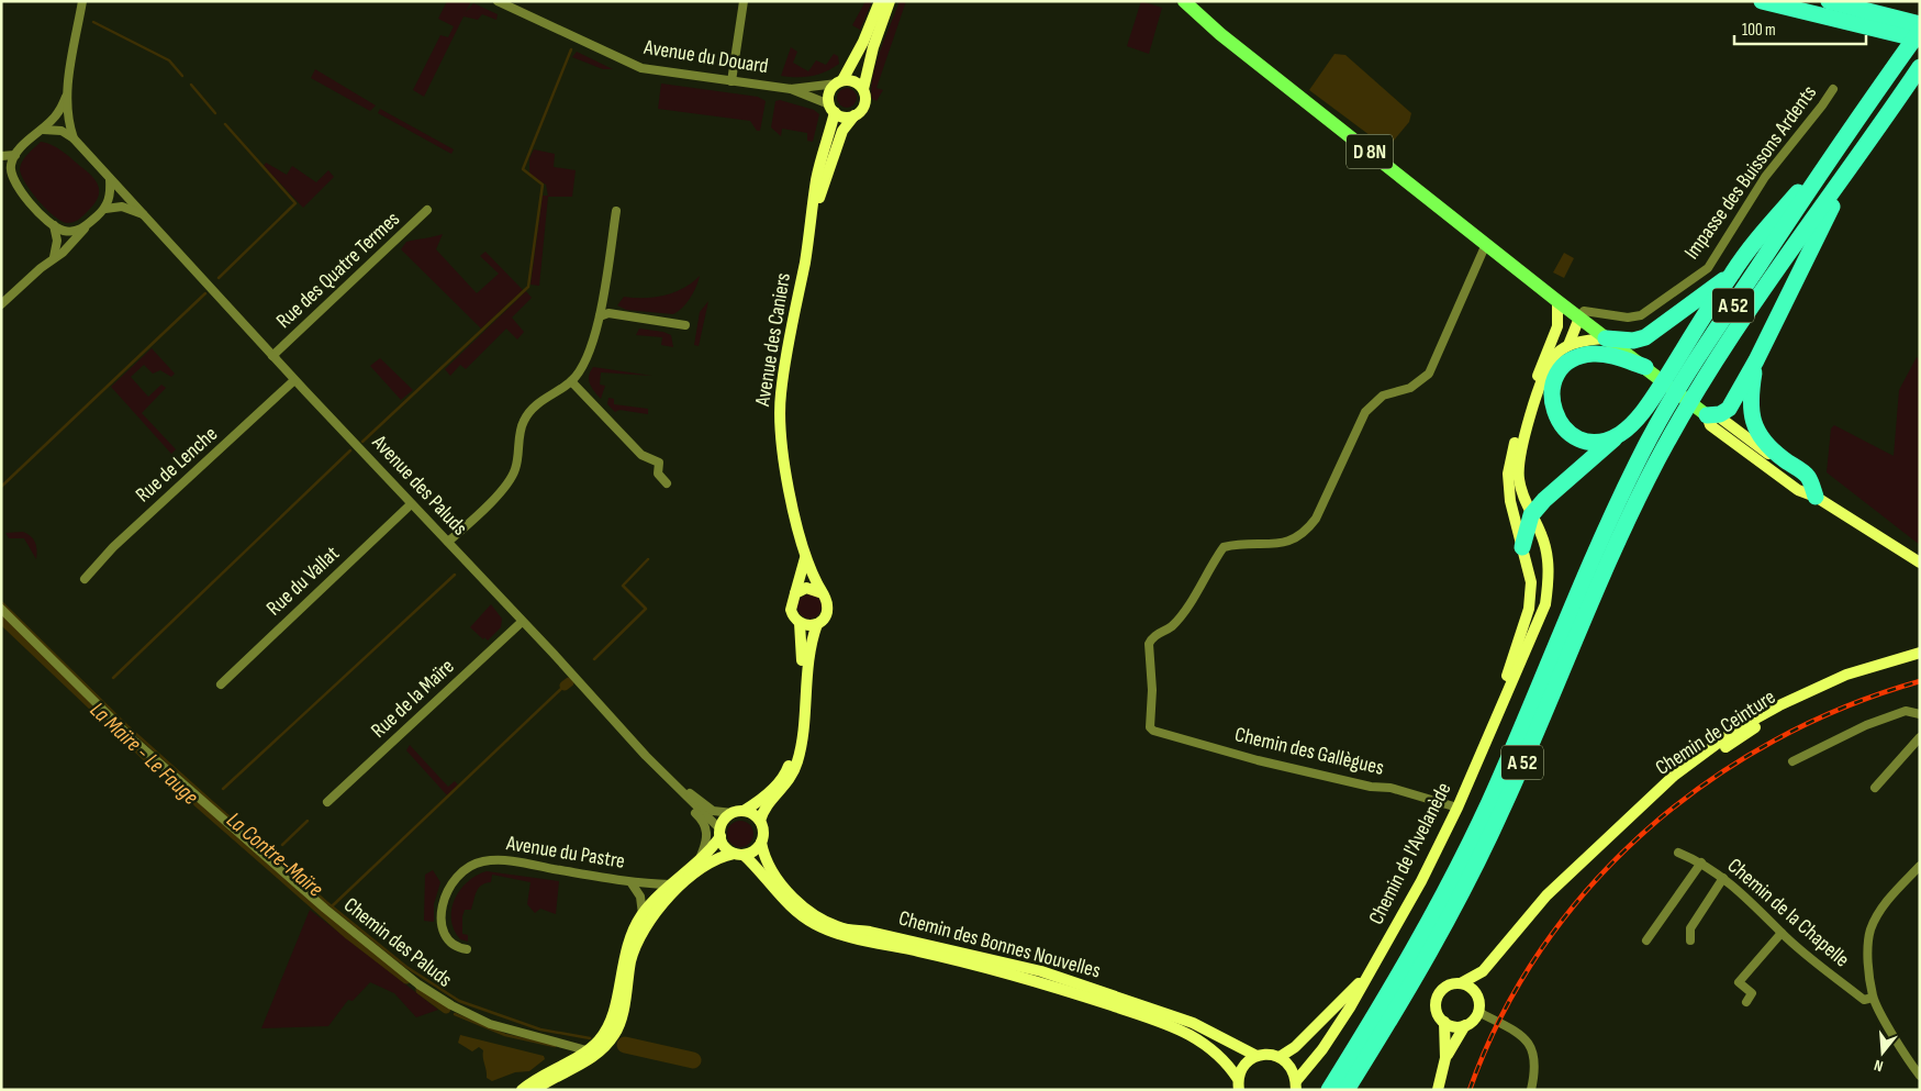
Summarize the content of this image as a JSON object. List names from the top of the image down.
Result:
{
  "streets": {
    "highway": ["A 52"],
    "main road": ["D 8N"],
    "street": [
      "Avenue du Douard",
      "Impasse des Buissons Ardents",
      "Rue des Quatre Termes",
      "Avenue des Caniers",
      "Rue de Lenche",
      "Avenue des Paluds",
      "Rue du Vallat",
      "Rue de la Maïre",
      "Chemin de Ceinture",
      "Chemin des Gallègues",
      "Avenue du Pastre",
      "Chemin de l'Avelanède",
      "Chemin de la Chapelle",
      "Chemin des Paluds",
      "Chemin des Bonnes Nouvelles"
    ]
  },
  "crossings": [
    ["Avenue du Douard", "Avenue des Caniers"],
    ["D 8N", "Impasse des Buissons Ardents"],
    ["D 8N", "Chemin des Gallègues"],
    ["D 8N", "Chemin de l'Avelanède"],
    ["Impasse des Buissons Ardents", "Chemin de l'Avelanède"],
    ["Rue des Quatre Termes", "Avenue des Paluds"],
    ["Rue de Lenche", "Avenue des Paluds"],
    ["Avenue des Paluds", "Rue du Vallat"],
    ["Avenue des Paluds", "Rue de la Maïre"],
    ["Avenue des Paluds", "Chemin des Bonnes Nouvelles"],
    ["Chemin des Gallègues", "Chemin de l'Avelanède"]
  ],
  "water": ["La Maïre - Le Fauge", "La Contre-Maïre"],
  "scale_bar": "100 m",
  "north": "bottom"
}
